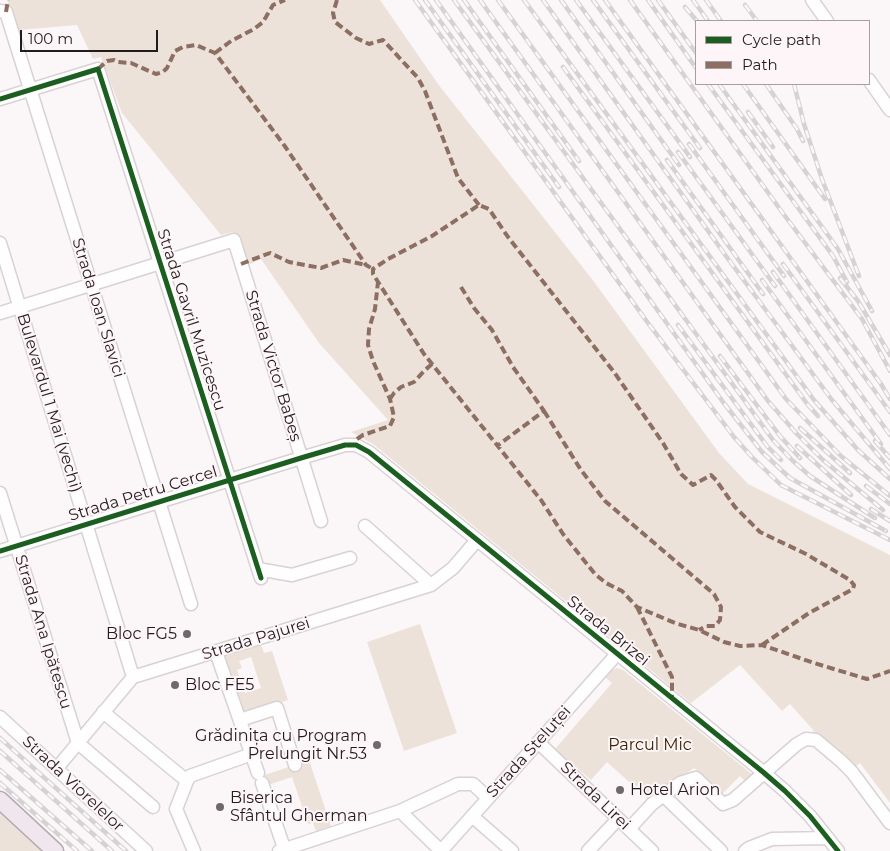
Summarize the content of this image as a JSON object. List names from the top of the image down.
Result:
{
  "streets": {
    "street": [
      "Strada Ioan Slavici",
      "Strada Gavril Muzicescu",
      "Strada Victor Babeș",
      "Bulevardul 1 Mai (vechi)",
      "Strada Petru Cercel",
      "Strada Brizei",
      "Strada Ana Ipătescu",
      "Strada Pajurei",
      "Strada Steluței",
      "Strada Viorelelor",
      "Strada Lirei"
    ]
  },
  "crossings": [
    ["Strada Ioan Slavici", "Strada Gavril Muzicescu"],
    ["Strada Ioan Slavici", "Strada Petru Cercel"],
    ["Strada Gavril Muzicescu", "Strada Victor Babeș"],
    ["Strada Gavril Muzicescu", "Strada Petru Cercel"],
    ["Strada Victor Babeș", "Strada Petru Cercel"],
    ["Bulevardul 1 Mai (vechi)", "Strada Petru Cercel"],
    ["Bulevardul 1 Mai (vechi)", "Strada Pajurei"],
    ["Strada Petru Cercel", "Strada Brizei"],
    ["Strada Petru Cercel", "Strada Ana Ipătescu"],
    ["Strada Brizei", "Strada Pajurei"],
    ["Strada Brizei", "Strada Steluței"],
    ["Strada Steluței", "Strada Lirei"]
  ],
  "parks": ["Parcul Mic"],
  "places": [
    "Bloc FG5",
    "Bloc FE5",
    "Grădinița cu Program Prelungit Nr.53",
    "Hotel Arion",
    "Biserica Sfântul Gherman"
  ],
  "legend": ["Cycle path", "Path"],
  "scale_bar": "100 m"
}
